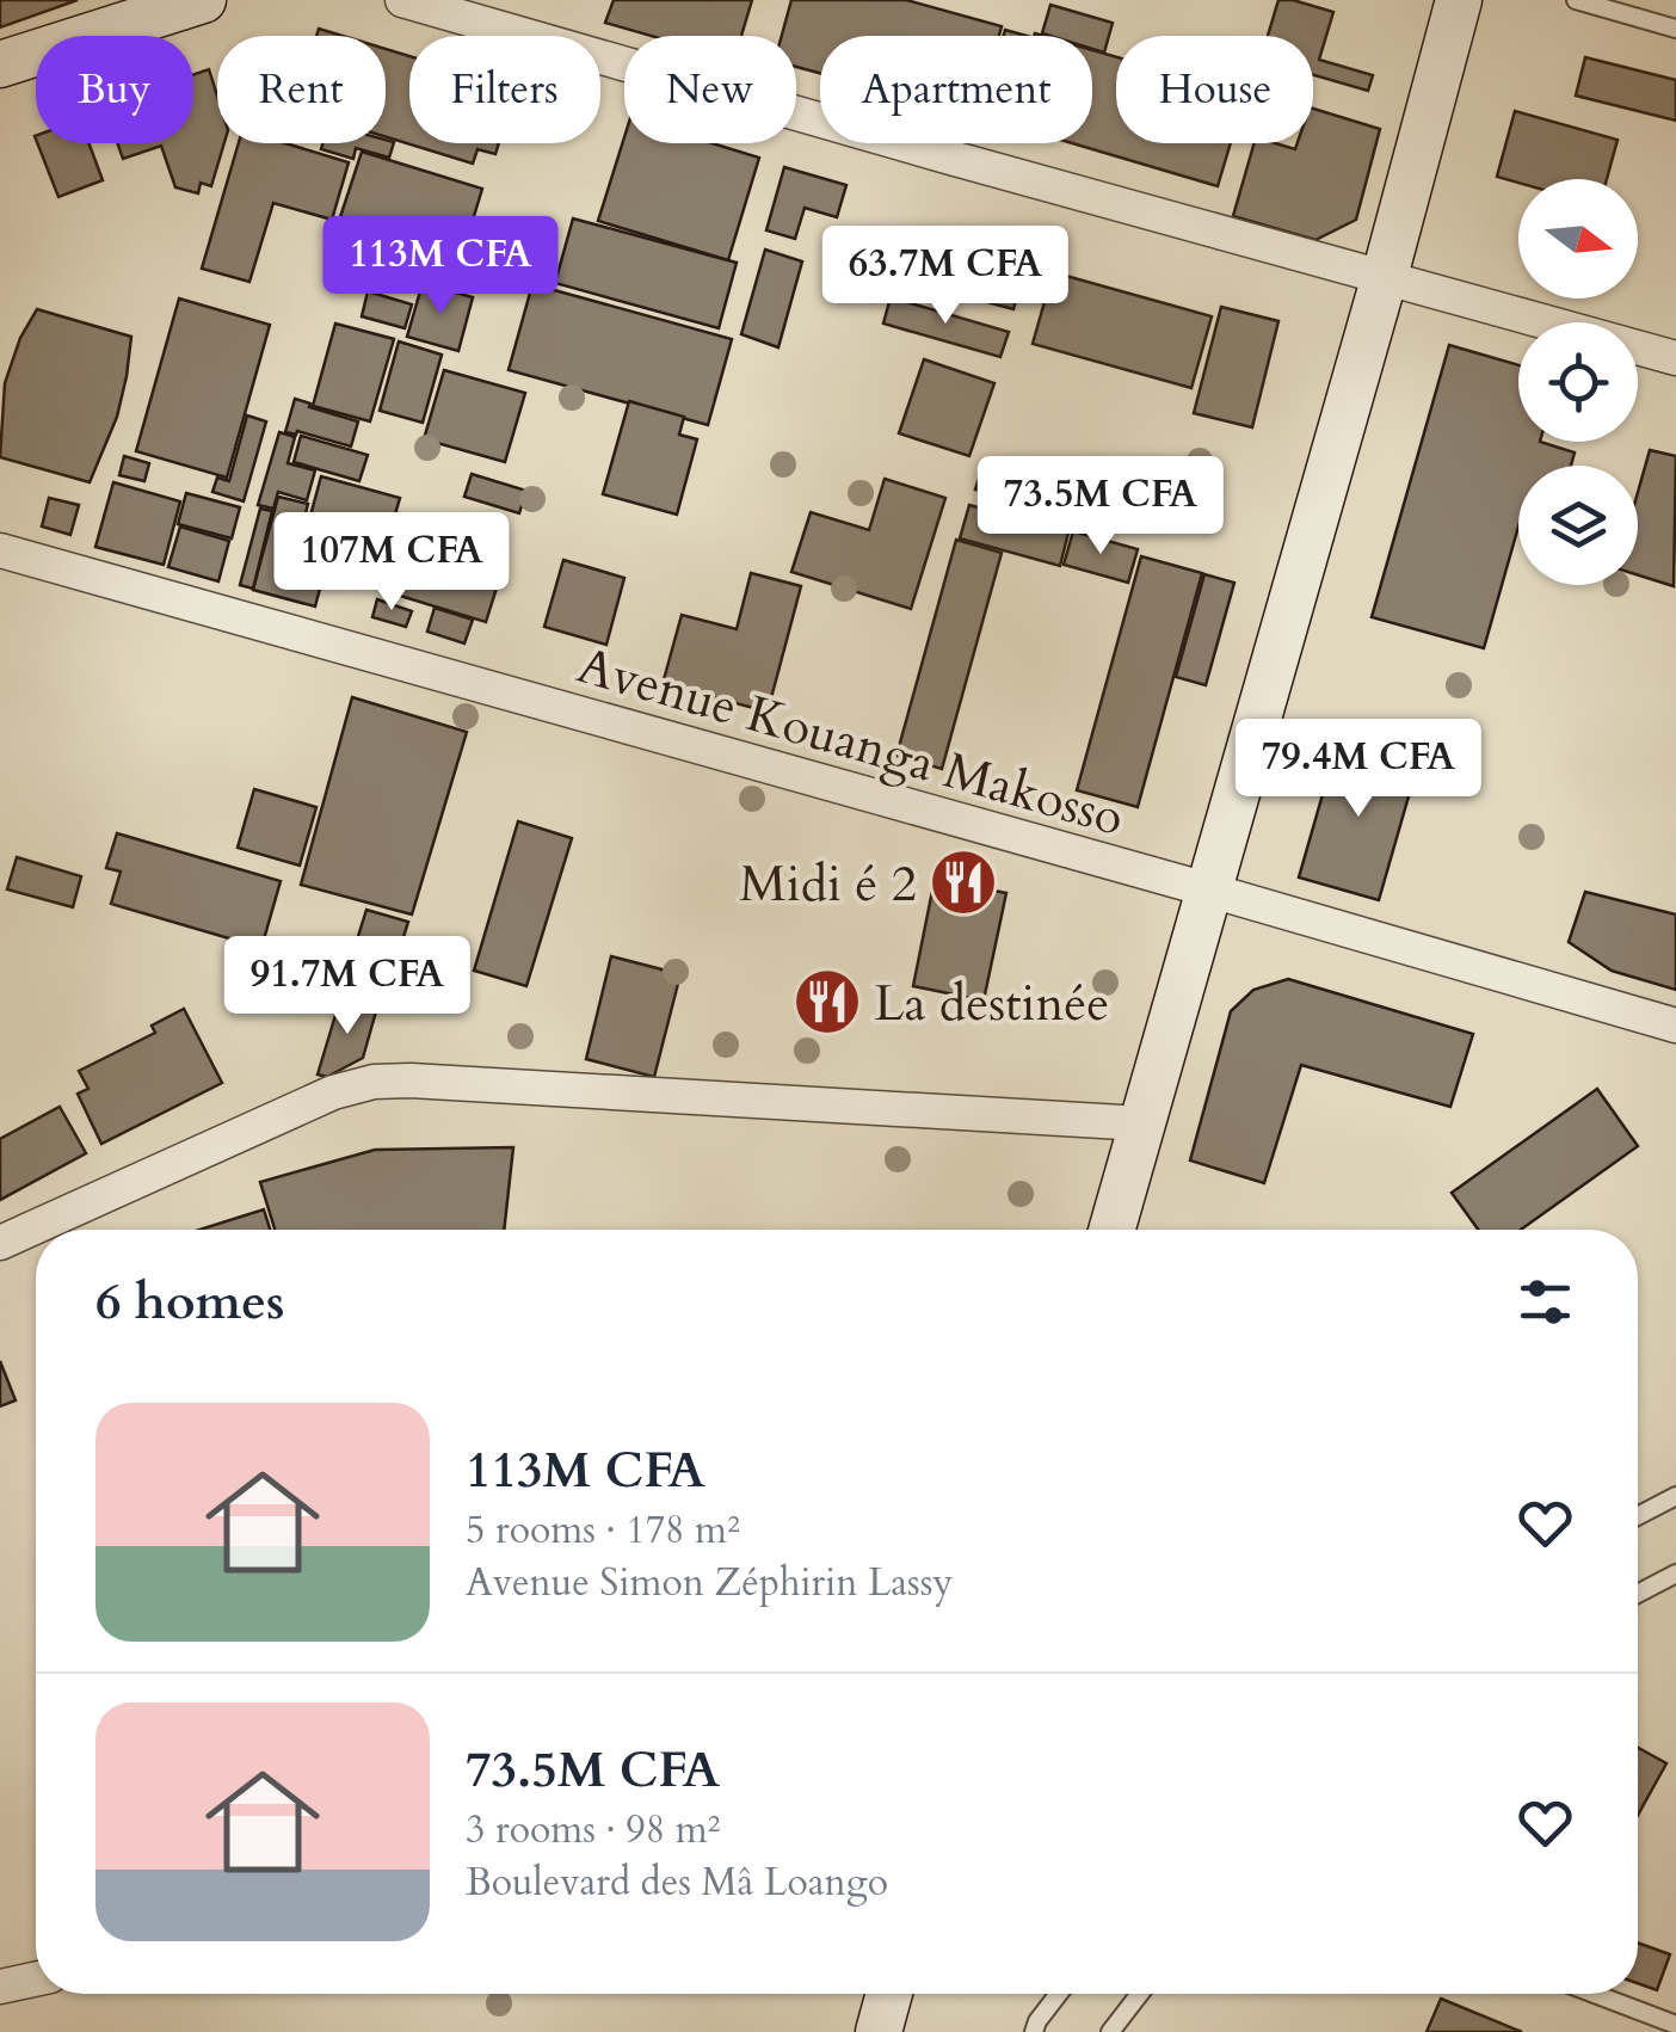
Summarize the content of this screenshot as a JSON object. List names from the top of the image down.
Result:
{
  "streets": {
    "street": ["Avenue Kouanga Makosso"]
  },
  "places": {
    "restaurant": ["Midi é 2", "La destinée"]
  },
  "north": "right",
  "page": {
    "chip": [
      "Buy",
      "Rent",
      "Filters",
      "New",
      "Apartment",
      "House"
    ],
    "price": [
      "113M CFA",
      "63.7M CFA",
      "73.5M CFA",
      "107M CFA",
      "79.4M CFA",
      "91.7M CFA"
    ],
    "heading": "6 homes",
    "list": [
      {
        "name": "113M CFA",
        "note": "5 rooms · 178 m² · Avenue Simon Zéphirin Lassy"
      },
      {
        "name": "73.5M CFA",
        "note": "3 rooms · 98 m² · Boulevard des Mâ Loango"
      }
    ]
  }
}
